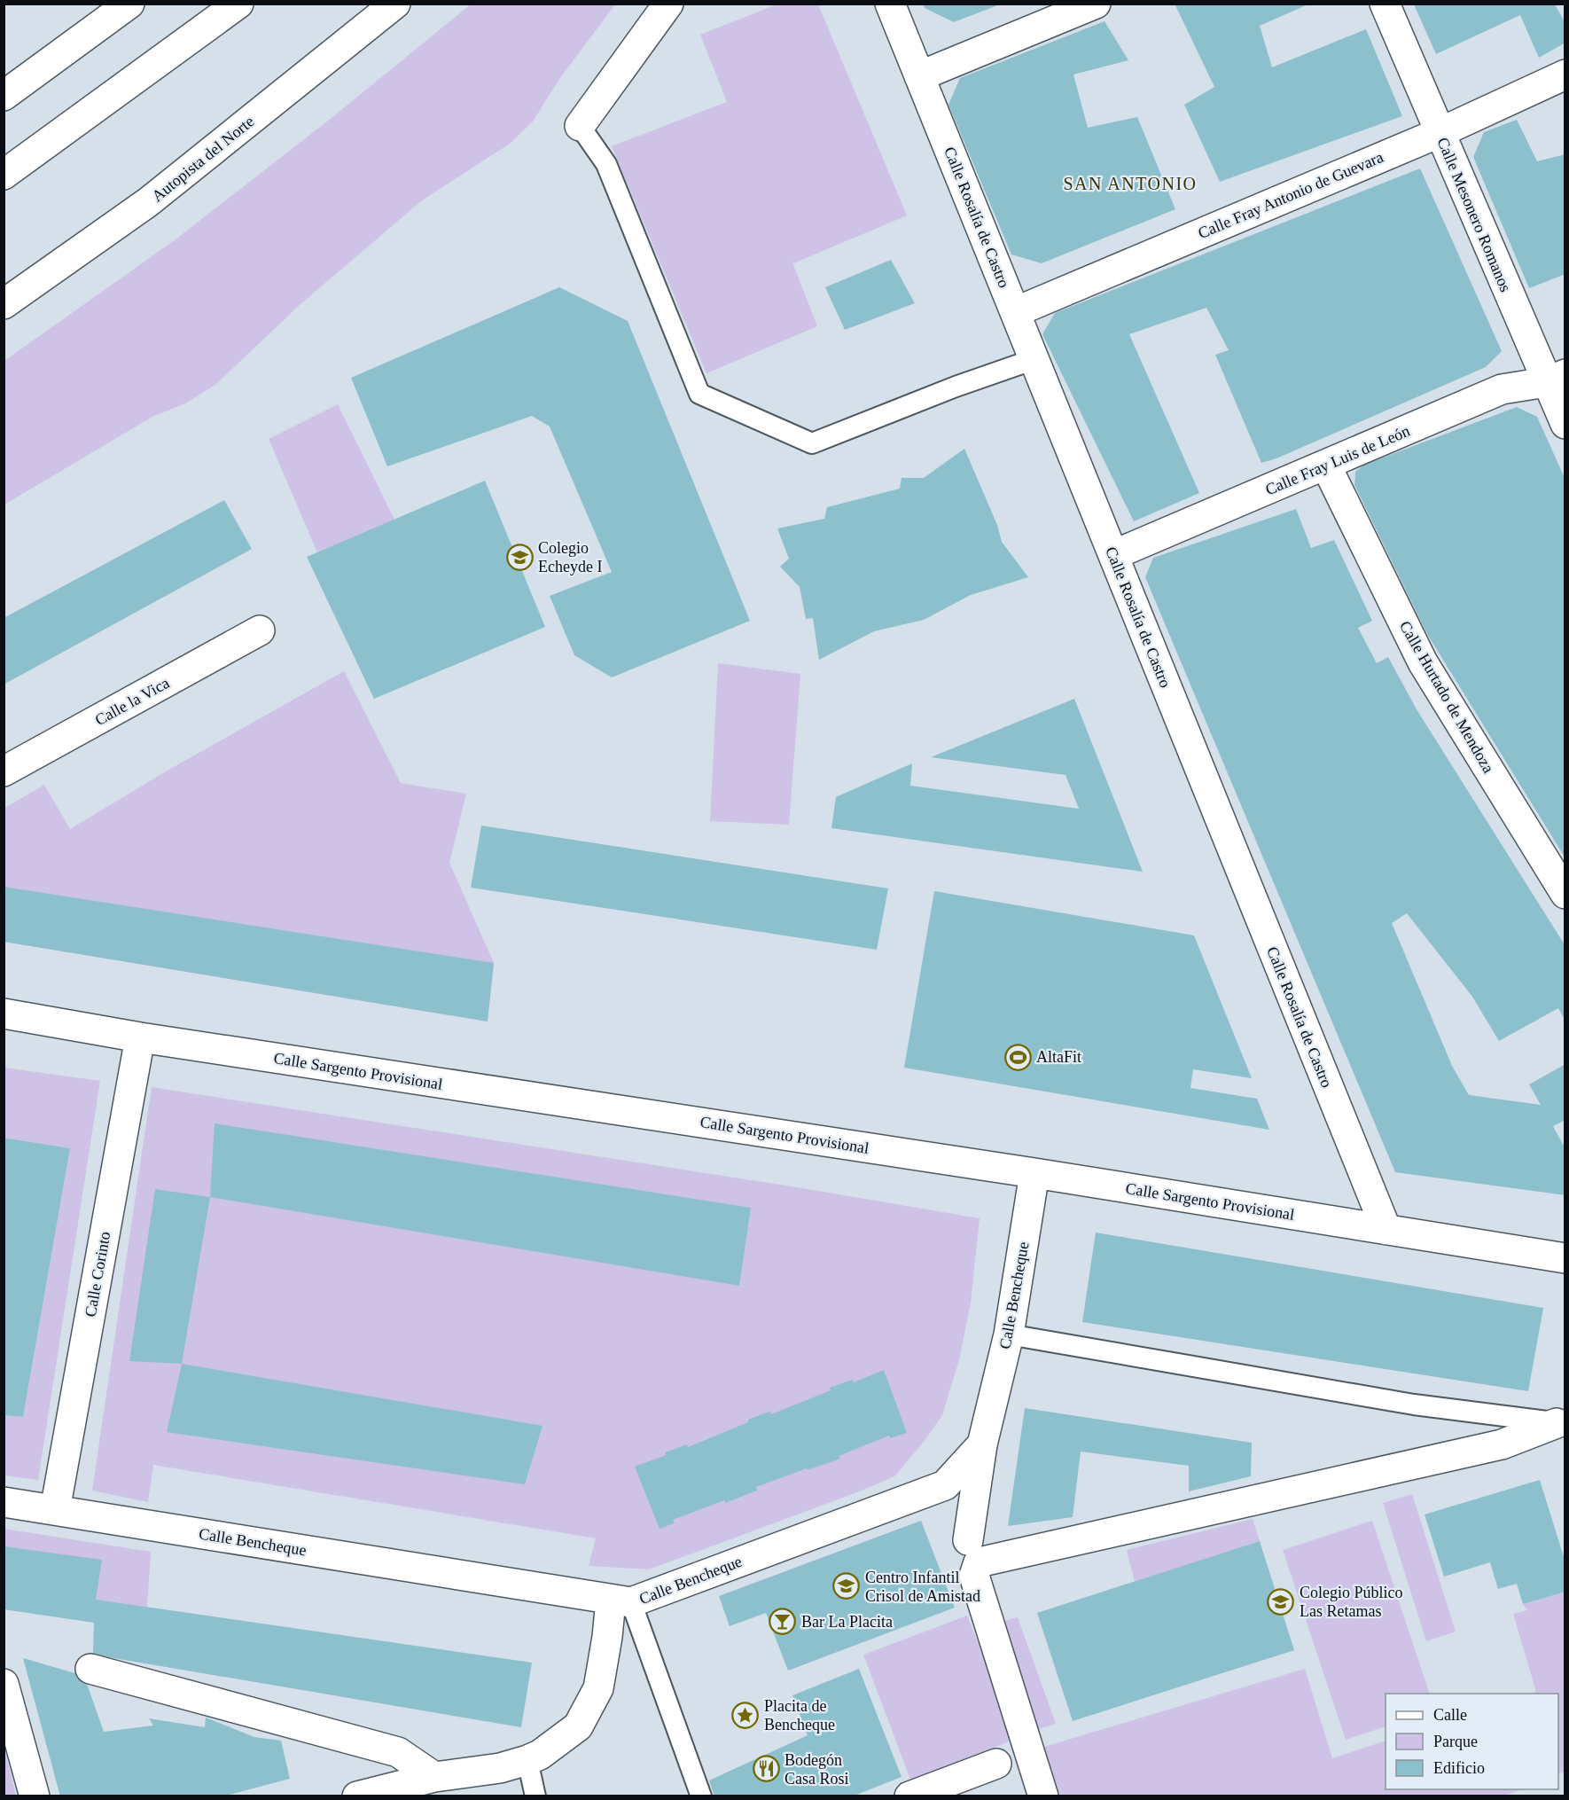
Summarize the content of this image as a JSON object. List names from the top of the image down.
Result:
{
  "streets": {
    "main road": [
      "Autopista del Norte",
      "Calle Fray Antonio de Guevara",
      "Calle Mesonero Romanos",
      "Calle Rosalía de Castro",
      "Calle Fray Luis de León",
      "Calle Hurtado de Mendoza",
      "Calle la Vica",
      "Calle Sargento Provisional",
      "Calle Corinto",
      "Calle Bencheque"
    ]
  },
  "crossings": [
    ["Calle Fray Antonio de Guevara", "Calle Mesonero Romanos"],
    ["Calle Fray Antonio de Guevara", "Calle Rosalía de Castro"],
    ["Calle Mesonero Romanos", "Calle Fray Luis de León"],
    ["Calle Rosalía de Castro", "Calle Fray Luis de León"],
    ["Calle Rosalía de Castro", "Calle Sargento Provisional"],
    ["Calle Fray Luis de León", "Calle Hurtado de Mendoza"],
    ["Calle Sargento Provisional", "Calle Corinto"],
    ["Calle Sargento Provisional", "Calle Bencheque"],
    ["Calle Corinto", "Calle Bencheque"]
  ],
  "districts": ["SAN ANTONIO"],
  "places": {
    "school or university": ["Colegio Echeyde I", "Centro Infantil Crisol de Amistad", "Colegio Público Las Retamas"],
    "sports": ["AltaFit"],
    "bar": ["Bar La Placita"],
    "place": ["Placita de Bencheque"],
    "restaurant": ["Bodegón Casa Rosi"]
  },
  "legend": ["Calle", "Parque", "Edificio"]
}
